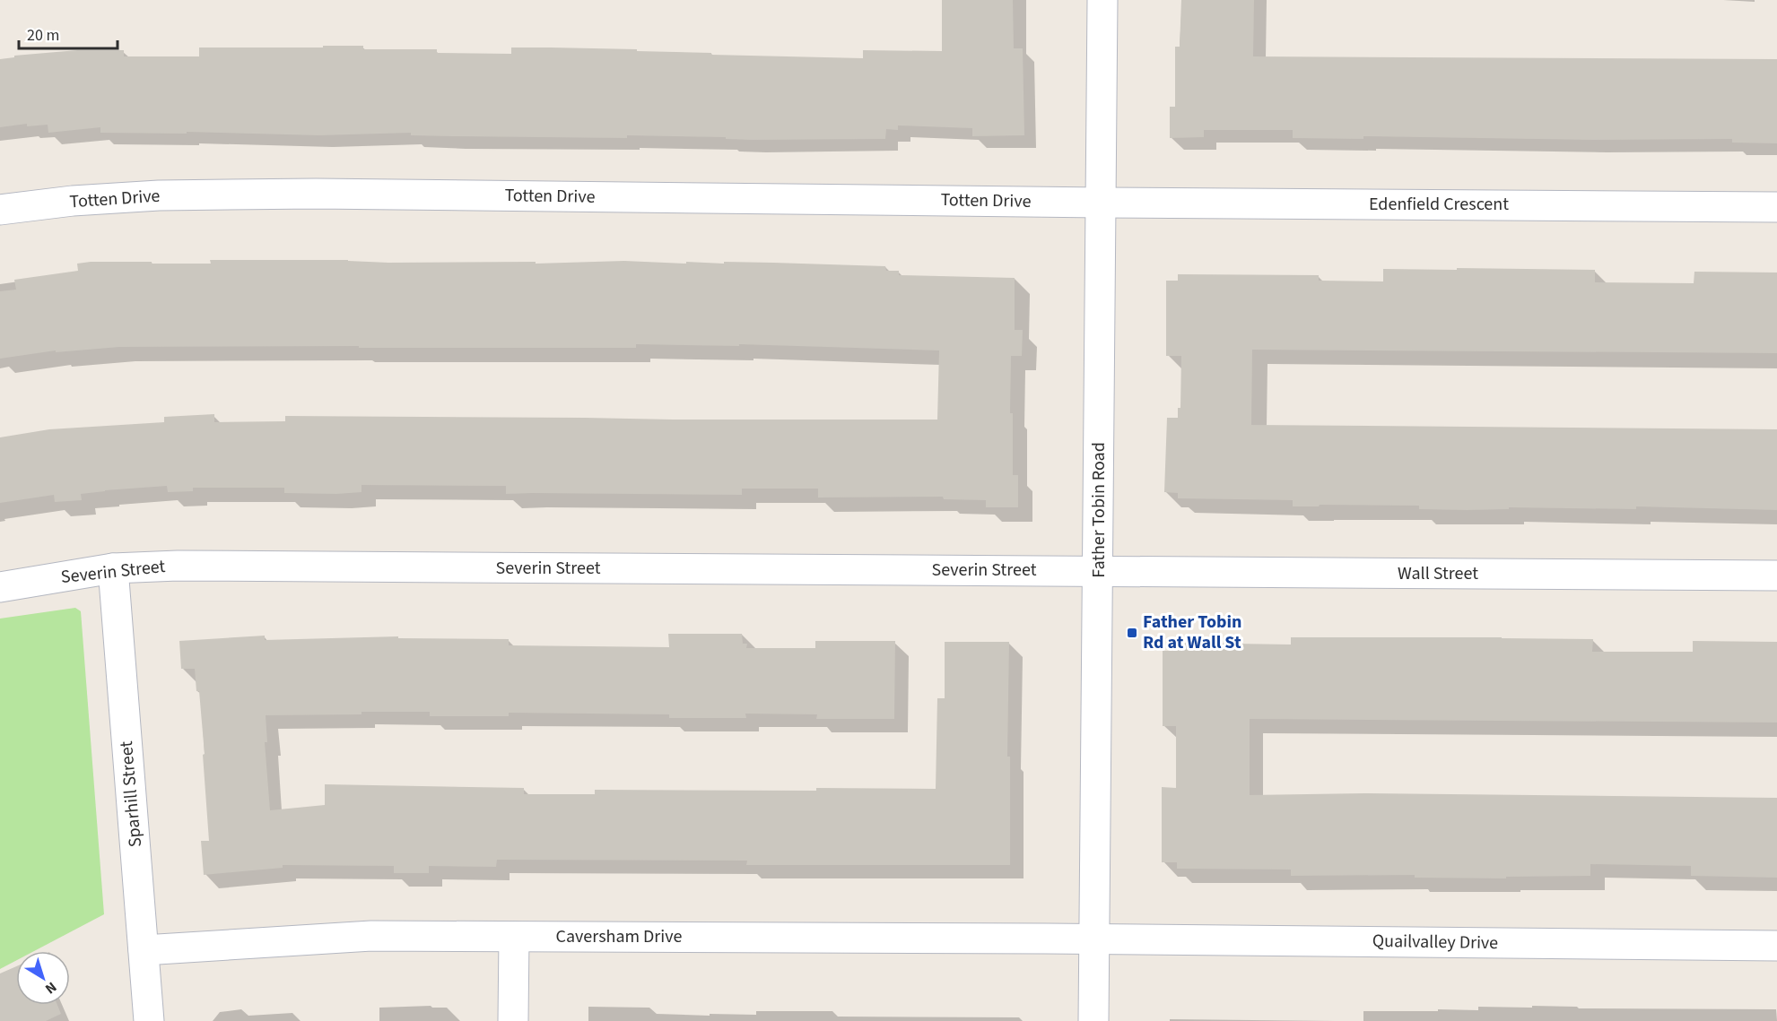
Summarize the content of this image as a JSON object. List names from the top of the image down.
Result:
{
  "streets": {
    "street": [
      "Totten Drive",
      "Edenfield Crescent",
      "Father Tobin Road",
      "Severin Street",
      "Wall Street",
      "Sparhill Street",
      "Caversham Drive",
      "Quailvalley Drive"
    ]
  },
  "crossings": [
    ["Totten Drive", "Edenfield Crescent"],
    ["Totten Drive", "Father Tobin Road"],
    ["Edenfield Crescent", "Father Tobin Road"],
    ["Father Tobin Road", "Severin Street"],
    ["Father Tobin Road", "Wall Street"],
    ["Father Tobin Road", "Caversham Drive"],
    ["Father Tobin Road", "Quailvalley Drive"],
    ["Severin Street", "Wall Street"],
    ["Severin Street", "Sparhill Street"],
    ["Sparhill Street", "Caversham Drive"],
    ["Caversham Drive", "Quailvalley Drive"]
  ],
  "places": {
    "transit": ["Father Tobin Rd at Wall St"]
  },
  "scale_bar": "20 m",
  "north": "bottom right"
}
